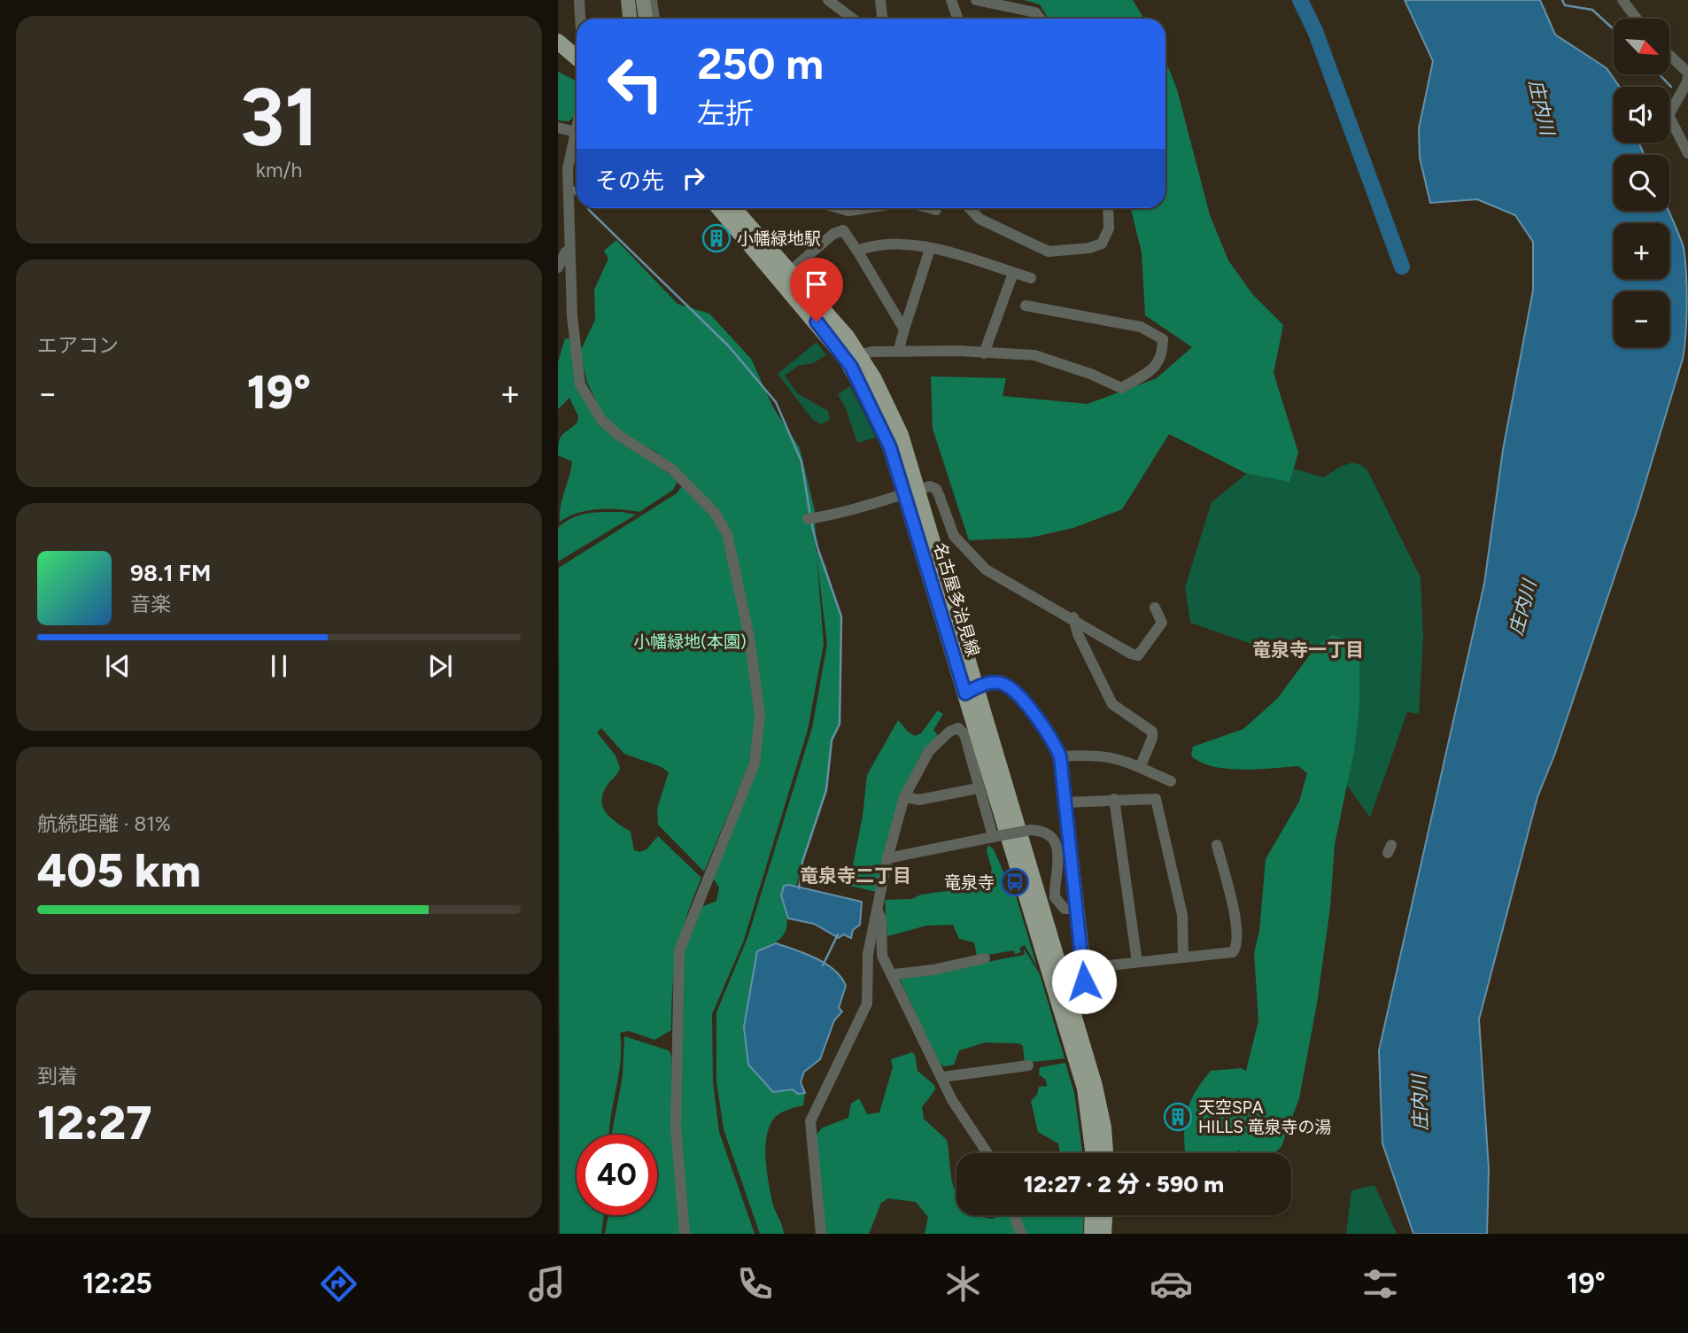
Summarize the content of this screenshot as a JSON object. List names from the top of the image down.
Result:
{
  "streets": {
    "main road": ["名古屋多治見線"]
  },
  "districts": ["竜泉寺一丁目", "竜泉寺二丁目"],
  "water": ["庄内川"],
  "parks": ["小幡緑地(本園)"],
  "places": {
    "building": ["小幡緑地駅", "天空SPA HILLS 竜泉寺の湯"],
    "bus stop": ["竜泉寺"]
  },
  "north": "bottom right",
  "page": {
    "tile": [
      ["31", "km/h"],
      "エアコン",
      ["航続距離 · 81%", "405 km"],
      ["到着", "12:27"]
    ],
    "map_buttons": ["+", "−"],
    "turn": ["250 m", "左折"],
    "then": "その先",
    "heat": ["−", "19°", "+"],
    "song": ["98.1 FM", "音楽"],
    "limit": "40",
    "trip": "12:27 · 2 分 · 590 m",
    "tabs": ["12:25", "19°"]
  }
}
